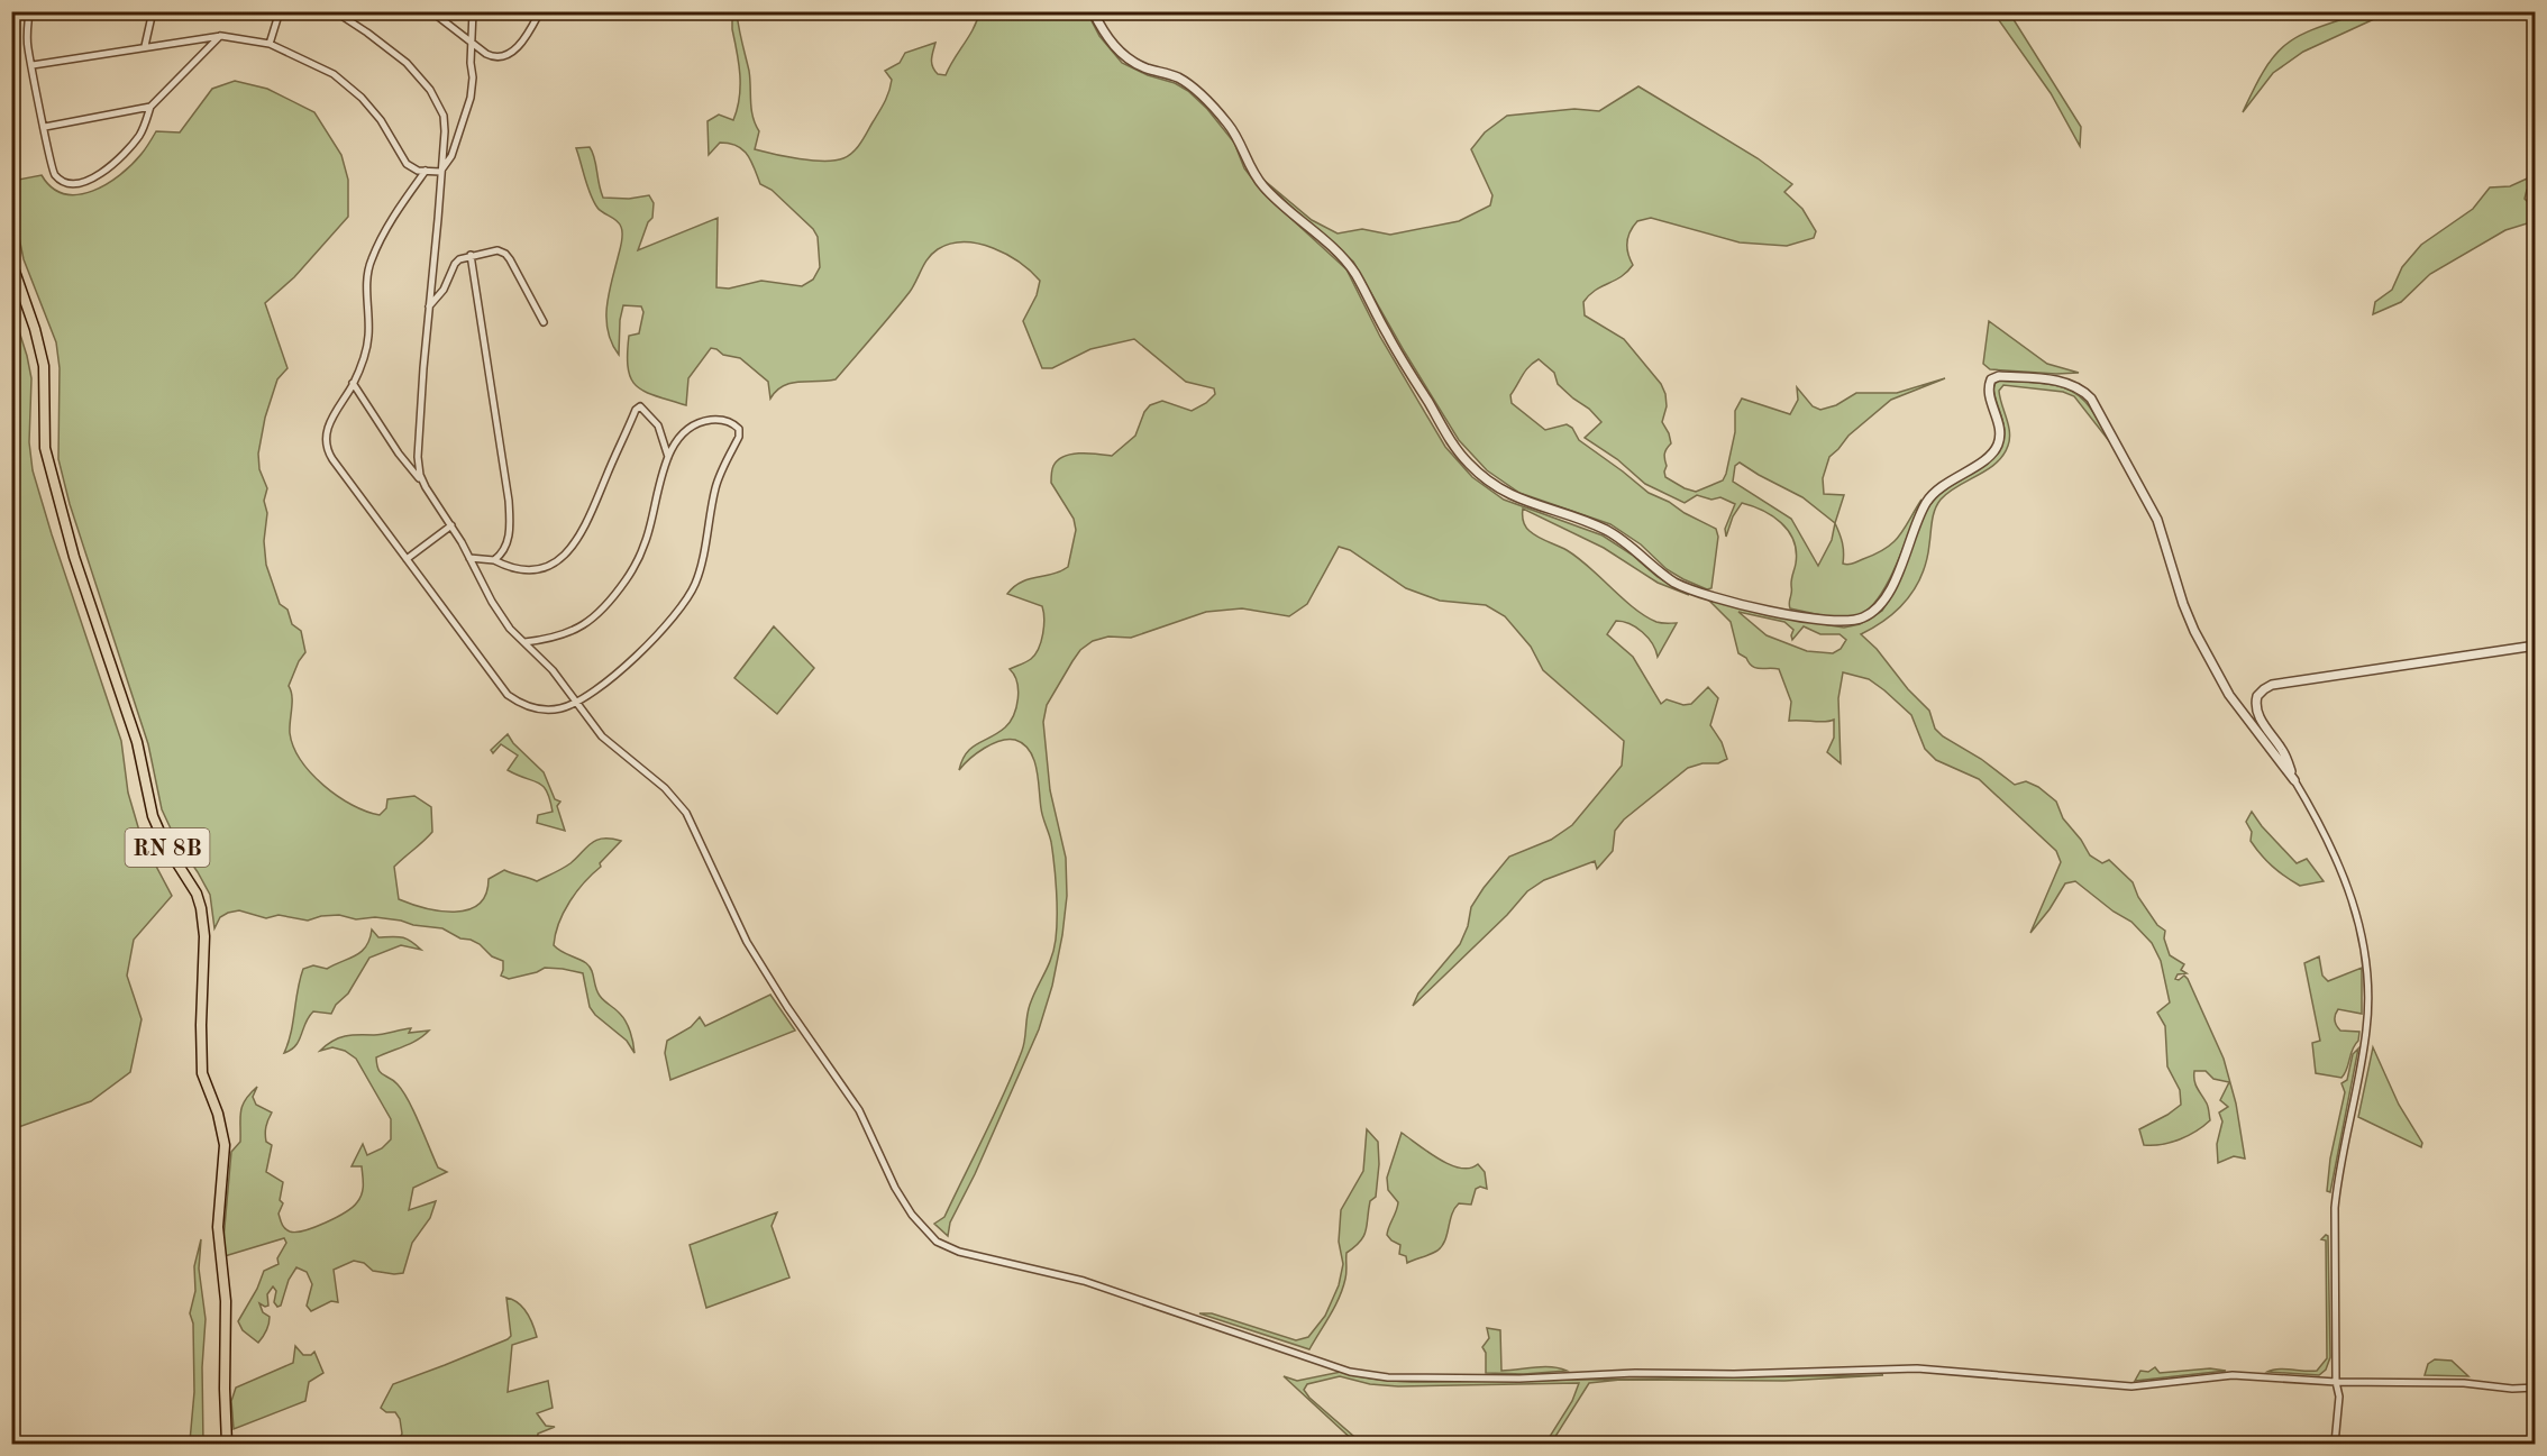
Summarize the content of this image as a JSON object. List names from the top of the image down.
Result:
{
  "streets": {
    "main road": ["RN 8B"]
  }
}
